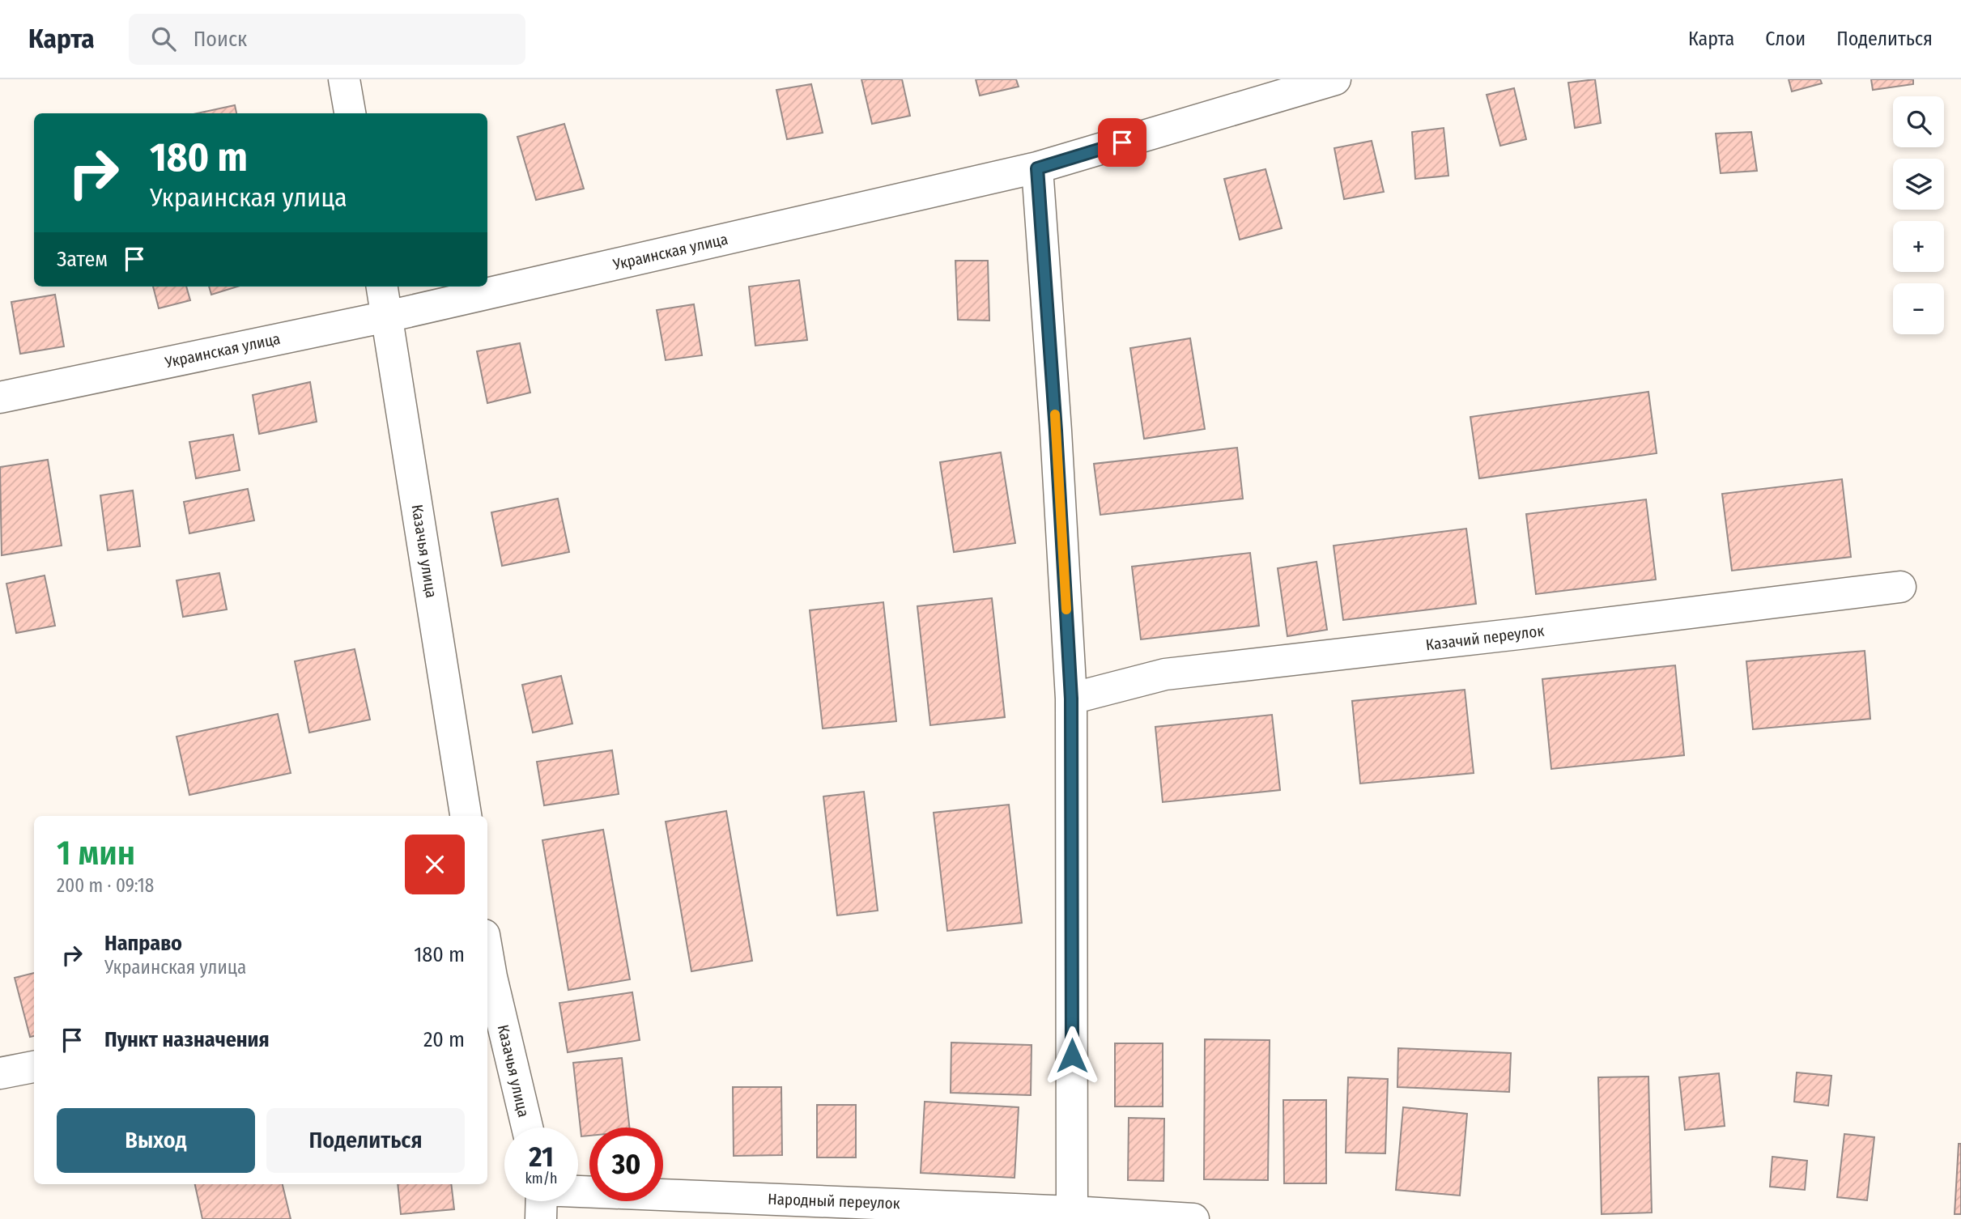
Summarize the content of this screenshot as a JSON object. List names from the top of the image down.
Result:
{
  "streets": {
    "street": [
      "Украинская улица",
      "Казачья улица",
      "Казачий переулок",
      "Народный переулок"
    ]
  },
  "crossings": [
    ["Украинская улица", "Казачья улица"]
  ],
  "page": {
    "header": "Карта",
    "search": "Поиск",
    "nav": ["Карта", "Слои", "Поделиться"],
    "map_buttons": ["+", "−"],
    "turn": ["180 m", "Украинская улица"],
    "then": "Затем",
    "heading": ["1 мин", "200 m · 09:18"],
    "list": [
      {
        "name": "Направо",
        "note": "Украинская улица",
        "value": "180 m"
      },
      {
        "name": "Пункт назначения",
        "value": "20 m"
      }
    ],
    "buttons": ["Выход", "Поделиться"],
    "speed": "21 km/h",
    "limit": "30"
  }
}
